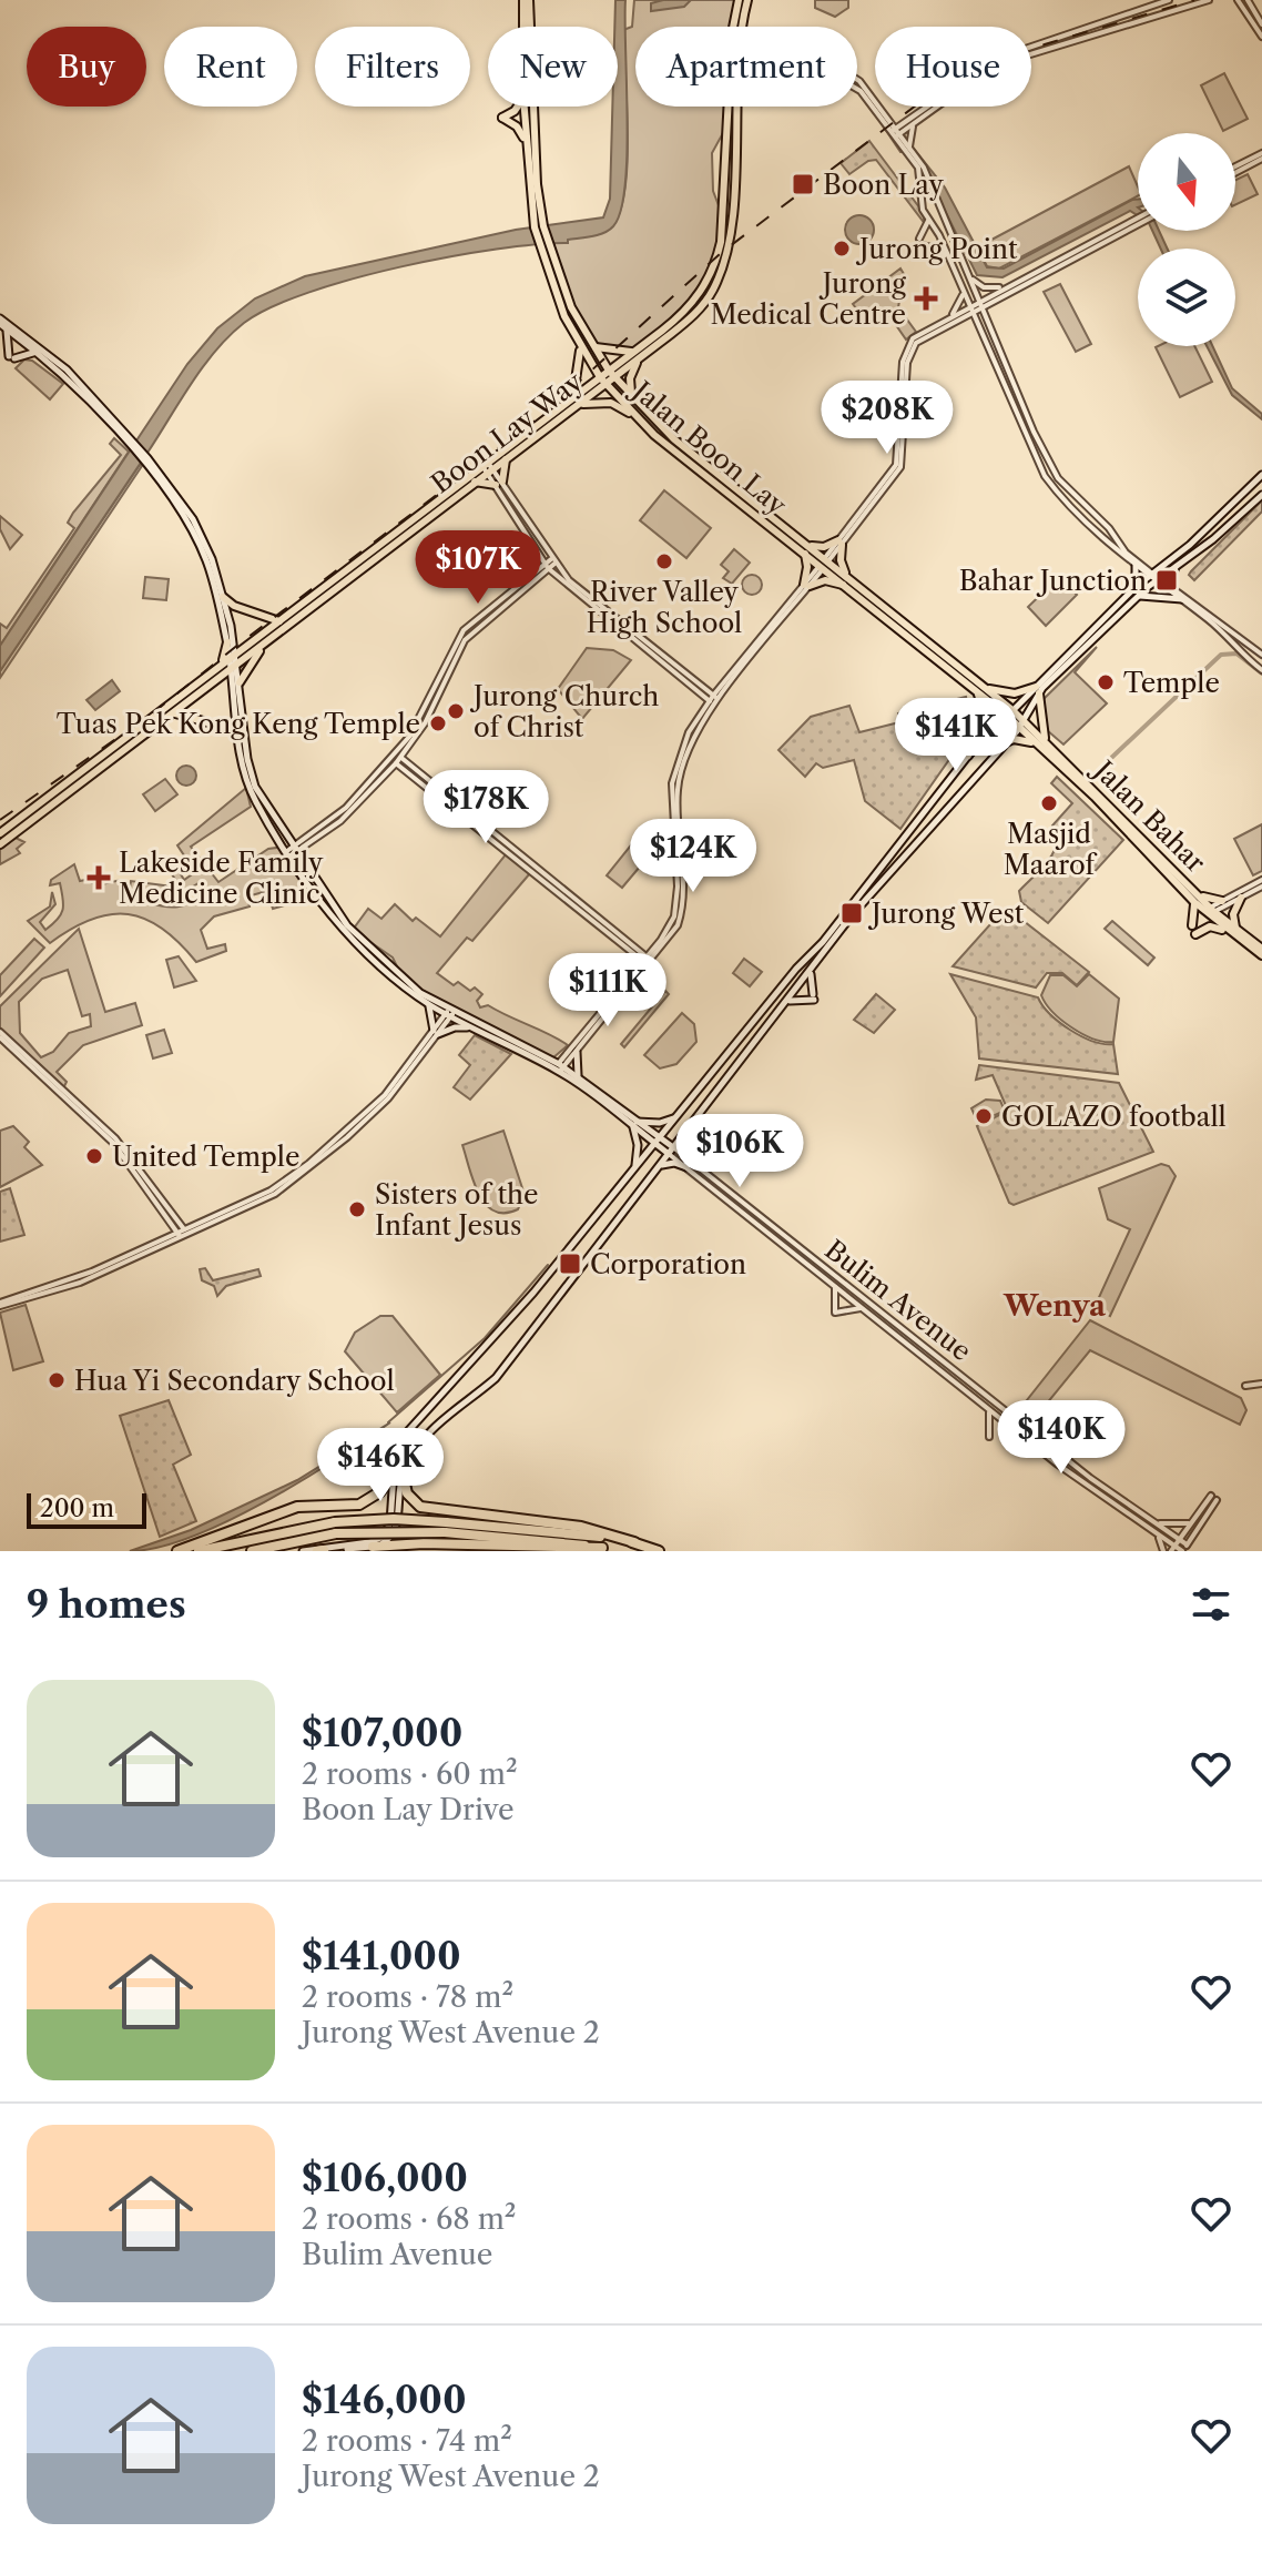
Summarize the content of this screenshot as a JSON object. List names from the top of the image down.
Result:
{
  "streets": {
    "main road": ["Boon Lay Way", "Jalan Boon Lay", "Jalan Bahar"],
    "street": ["Bulim Avenue"]
  },
  "crossings": [
    ["Boon Lay Way", "Jalan Boon Lay"],
    ["Jalan Boon Lay", "Jalan Bahar"]
  ],
  "districts": ["Wenya"],
  "places": {
    "transit": [
      "Boon Lay",
      "Bahar Junction",
      "Jurong West",
      "Corporation"
    ],
    "other": [
      "Jurong Point",
      "River Valley High School",
      "Temple",
      "Jurong Church of Christ",
      "Tuas Pek Kong Keng Temple",
      "Masjid Maarof",
      "GOLAZO football",
      "United Temple",
      "Sisters of the Infant Jesus",
      "Hua Yi Secondary School"
    ],
    "health": ["Jurong Medical Centre", "Lakeside Family Medicine Clinic"]
  },
  "scale_bar": "200 m",
  "north": "bottom",
  "page": {
    "chip": [
      "Buy",
      "Rent",
      "Filters",
      "New",
      "Apartment",
      "House"
    ],
    "price": [
      "$208K",
      "$107K",
      "$141K",
      "$178K",
      "$124K",
      "$111K",
      "$106K",
      "$140K",
      "$146K"
    ],
    "scale": "200 m",
    "heading": "9 homes",
    "list": [
      {
        "name": "$107,000",
        "note": "2 rooms · 60 m² · Boon Lay Drive"
      },
      {
        "name": "$141,000",
        "note": "2 rooms · 78 m² · Jurong West Avenue 2"
      },
      {
        "name": "$106,000",
        "note": "2 rooms · 68 m² · Bulim Avenue"
      },
      {
        "name": "$146,000",
        "note": "2 rooms · 74 m² · Jurong West Avenue 2"
      }
    ]
  }
}
